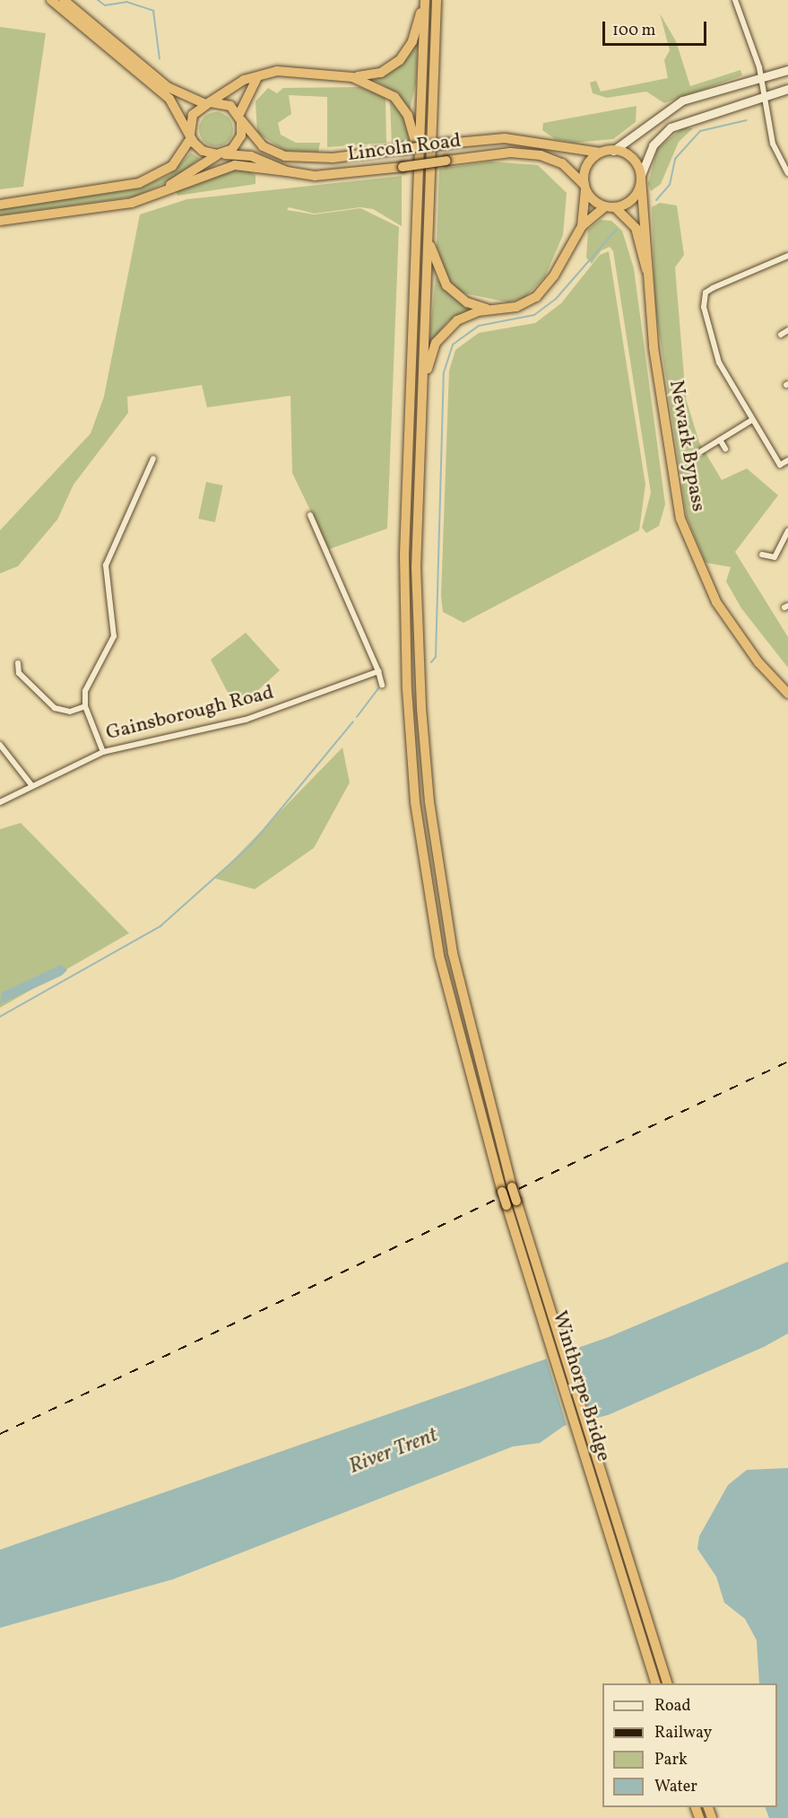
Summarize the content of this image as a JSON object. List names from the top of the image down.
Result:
{
  "streets": {
    "highway": ["Lincoln Road", "Newark Bypass", "Winthorpe Bridge"],
    "street": ["Gainsborough Road"]
  },
  "crossings": [
    ["Lincoln Road", "Newark Bypass"]
  ],
  "water": ["River Trent"],
  "legend": [
    "Road",
    "Railway",
    "Park",
    "Water"
  ],
  "scale_bar": "100 m"
}
